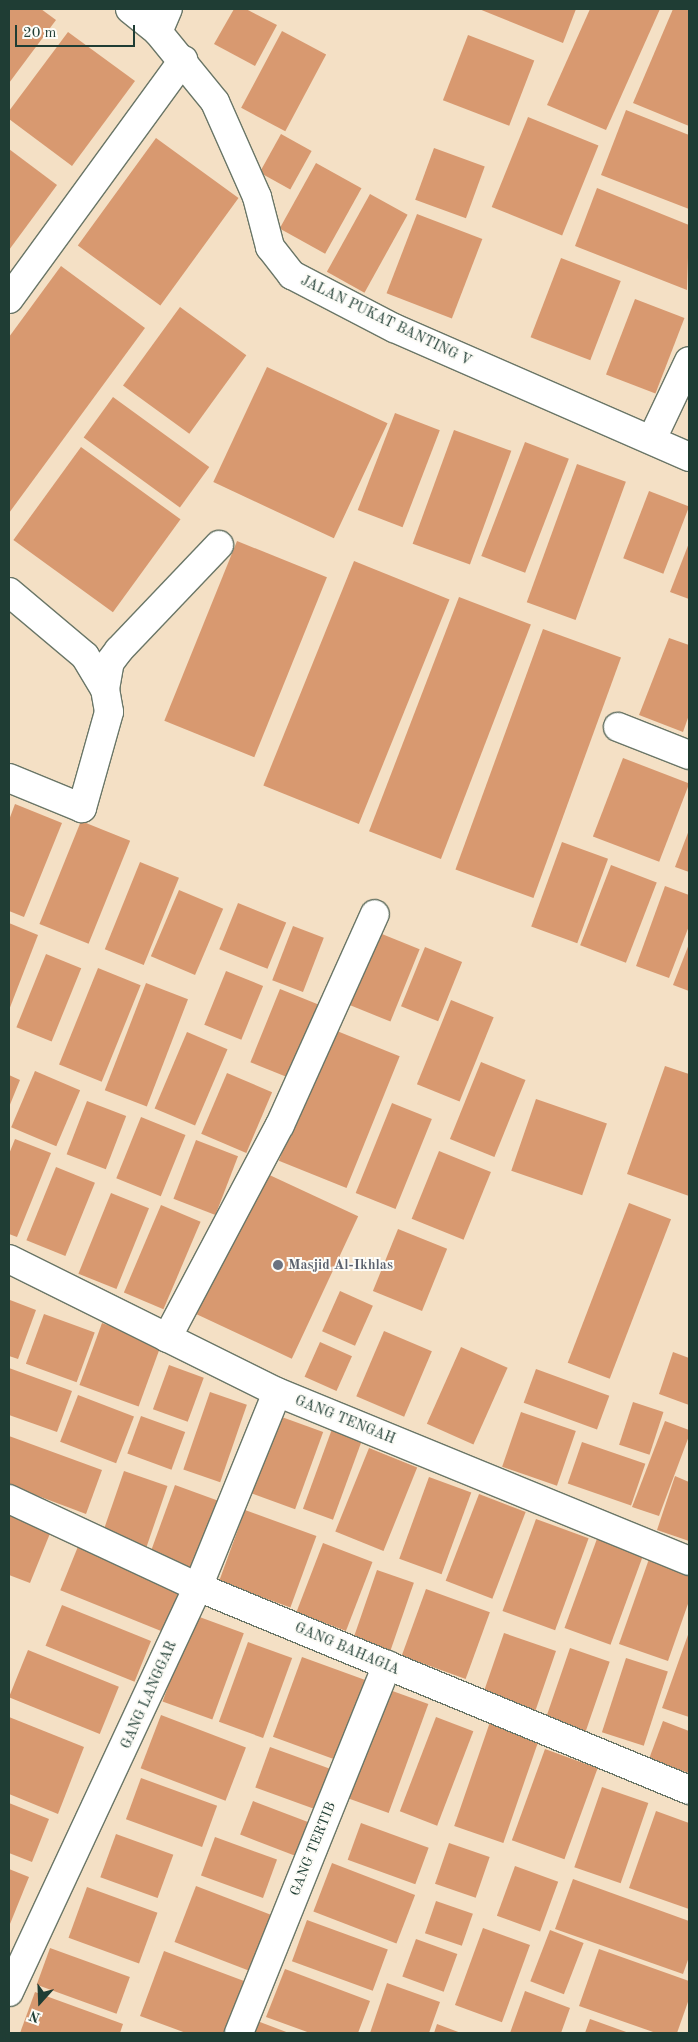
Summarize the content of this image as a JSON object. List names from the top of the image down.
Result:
{
  "streets": {
    "street": [
      "JALAN PUKAT BANTING V",
      "GANG TENGAH",
      "GANG BAHAGIA",
      "GANG LANGGAR",
      "GANG TERTIB"
    ]
  },
  "crossings": [
    ["GANG TENGAH", "GANG LANGGAR"],
    ["GANG BAHAGIA", "GANG LANGGAR"],
    ["GANG BAHAGIA", "GANG TERTIB"]
  ],
  "places": ["Masjid Al-Ikhlas"],
  "scale_bar": "20 m",
  "north": "bottom"
}
